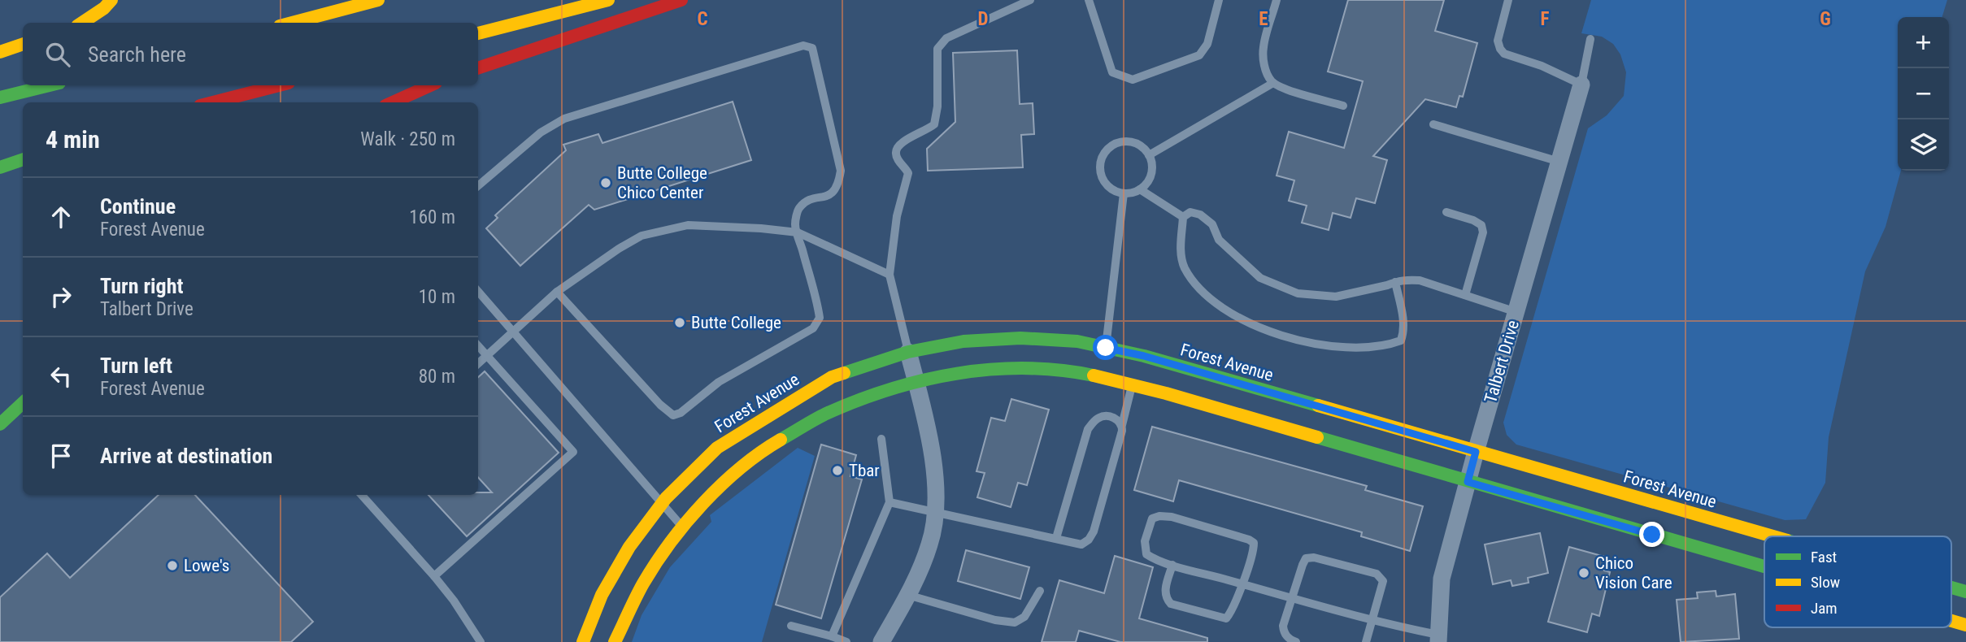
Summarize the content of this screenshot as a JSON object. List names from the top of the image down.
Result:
{
  "streets": {
    "main road": ["Forest Avenue"],
    "street": ["Talbert Drive"]
  },
  "crossings": [
    ["Talbert Drive", "Forest Avenue"]
  ],
  "places": [
    "Butte College Chico Center",
    "Butte College",
    "Tbar",
    "Lowe's",
    "Chico Vision Care"
  ],
  "legend": ["Fast", "Slow", "Jam"],
  "page": {
    "map_buttons": ["+", "−"],
    "search": "Search here",
    "heading": ["4 min", "Walk · 250 m"],
    "list": [
      ["Continue", "Forest Avenue", "160 m"],
      ["Turn right", "Talbert Drive", "10 m"],
      ["Turn left", "Forest Avenue", "80 m"],
      "Arrive at destination"
    ]
  },
  "grid": {
    "columns": [
      "C",
      "D",
      "E",
      "F",
      "G"
    ]
  }
}
